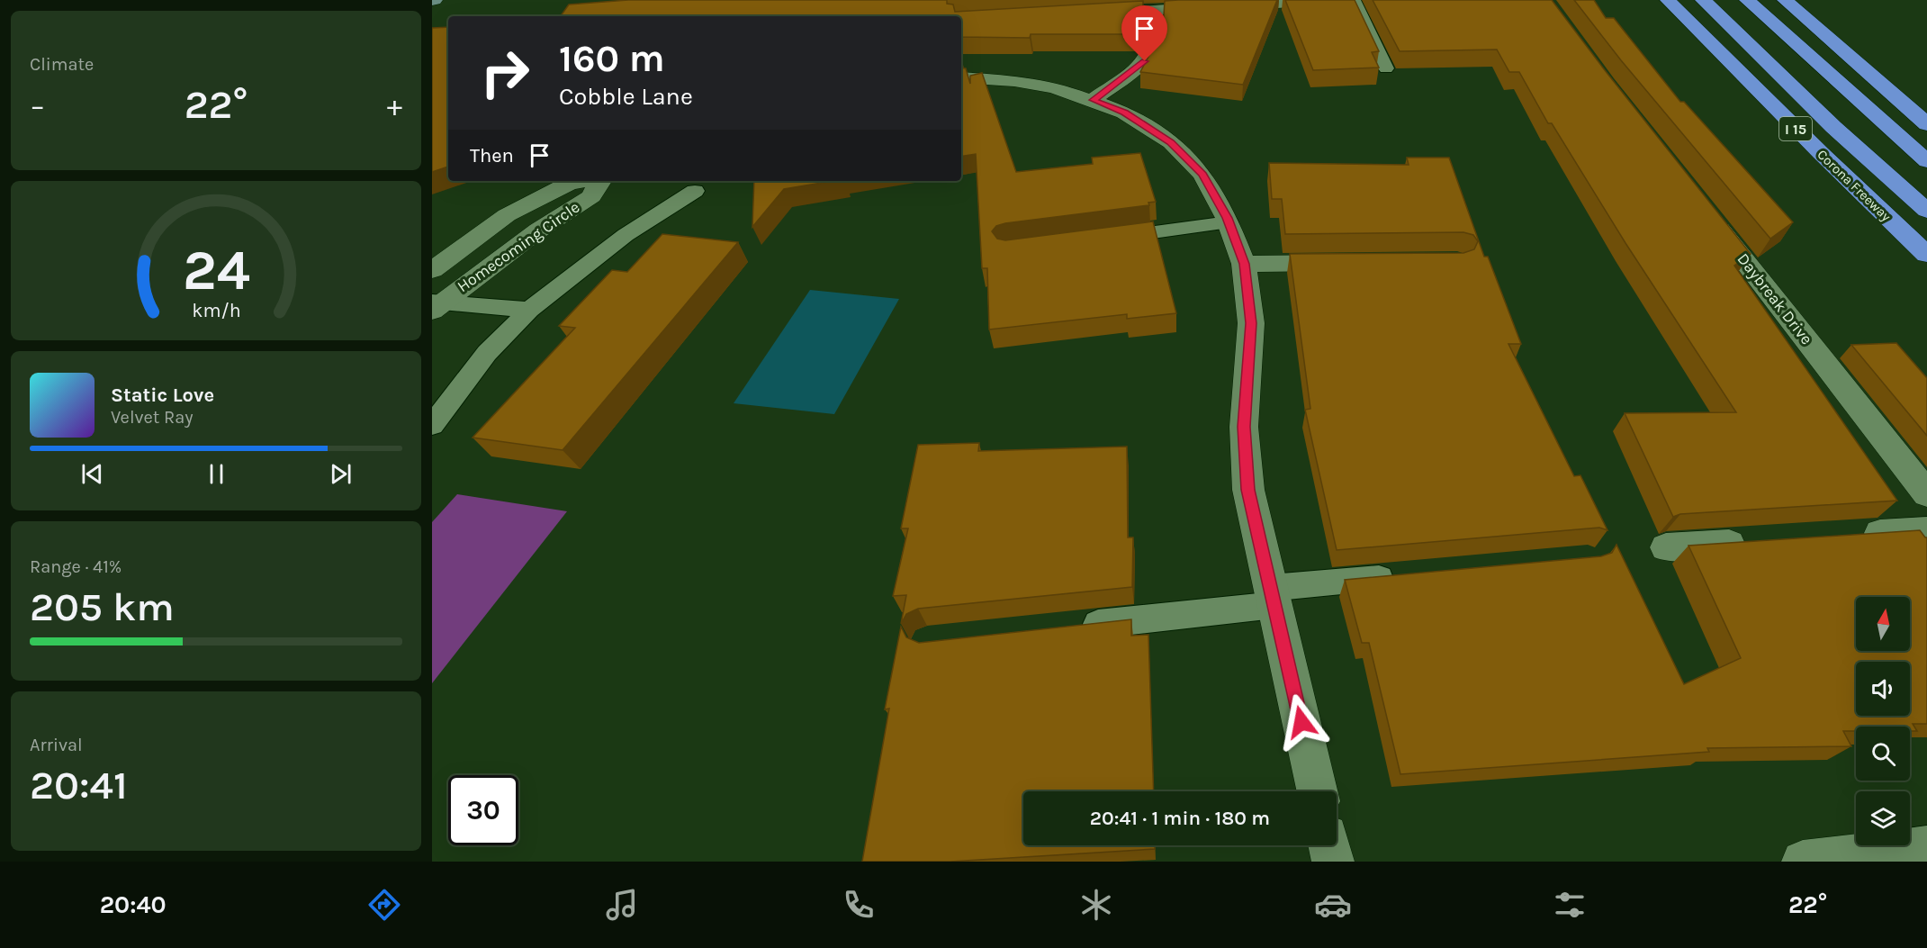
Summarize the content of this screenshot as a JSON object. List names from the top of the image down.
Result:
{
  "streets": {
    "highway": ["I 15", "Corona Freeway"],
    "street": ["Homecoming Circle", "Daybreak Drive"]
  },
  "north": "top",
  "page": {
    "tile": [
      "Climate",
      ["Range · 41%", "205 km"],
      ["Arrival", "20:41"]
    ],
    "turn": ["160 m", "Cobble Lane"],
    "heat": ["−", "22°", "+"],
    "then": "Then",
    "song": ["Static Love", "Velvet Ray"],
    "limit": "30",
    "trip": "20:41 · 1 min · 180 m",
    "tabs": ["20:40", "22°"],
    "gauge": ["24", "km/h"]
  }
}
